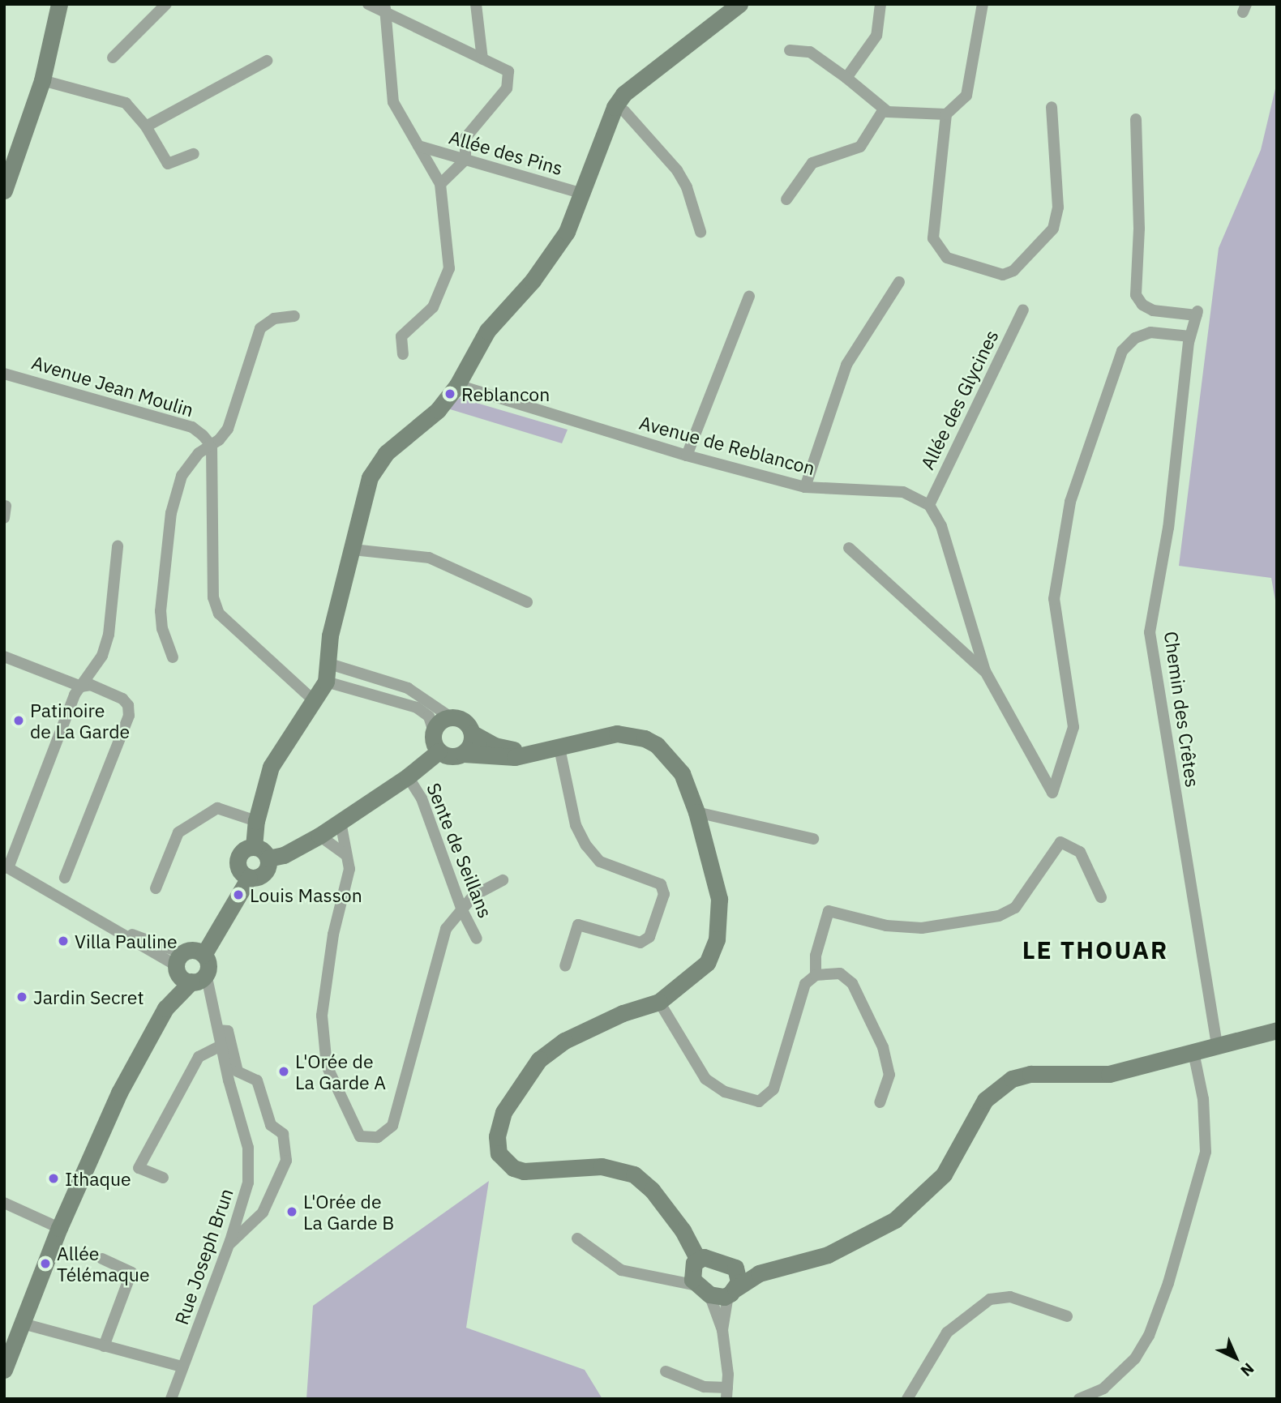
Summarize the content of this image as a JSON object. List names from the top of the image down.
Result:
{
  "streets": {
    "street": [
      "Allée des Pins",
      "Avenue Jean Moulin",
      "Allée des Glycines",
      "Avenue de Reblancon",
      "Chemin des Crêtes",
      "Sente de Seillans",
      "Rue Joseph Brun"
    ]
  },
  "crossings": [
    ["Allée des Glycines", "Avenue de Reblancon"]
  ],
  "districts": ["LE THOUAR"],
  "places": [
    "Reblancon",
    "Patinoire de La Garde",
    "Louis Masson",
    "Villa Pauline",
    "Jardin Secret",
    "L'Orée de La Garde A",
    "Ithaque",
    "L'Orée de La Garde B",
    "Allée Télémaque"
  ],
  "north": "bottom right"
}
